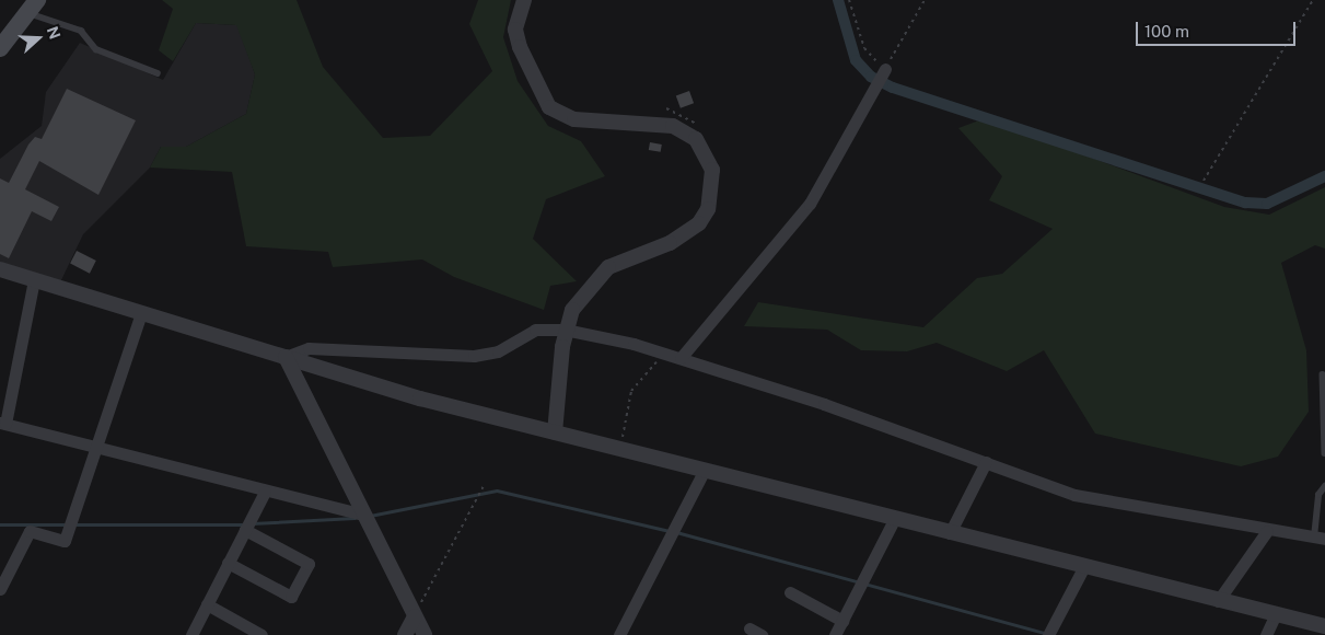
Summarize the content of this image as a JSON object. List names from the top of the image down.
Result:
{
  "scale_bar": "100 m",
  "north": "right"
}
